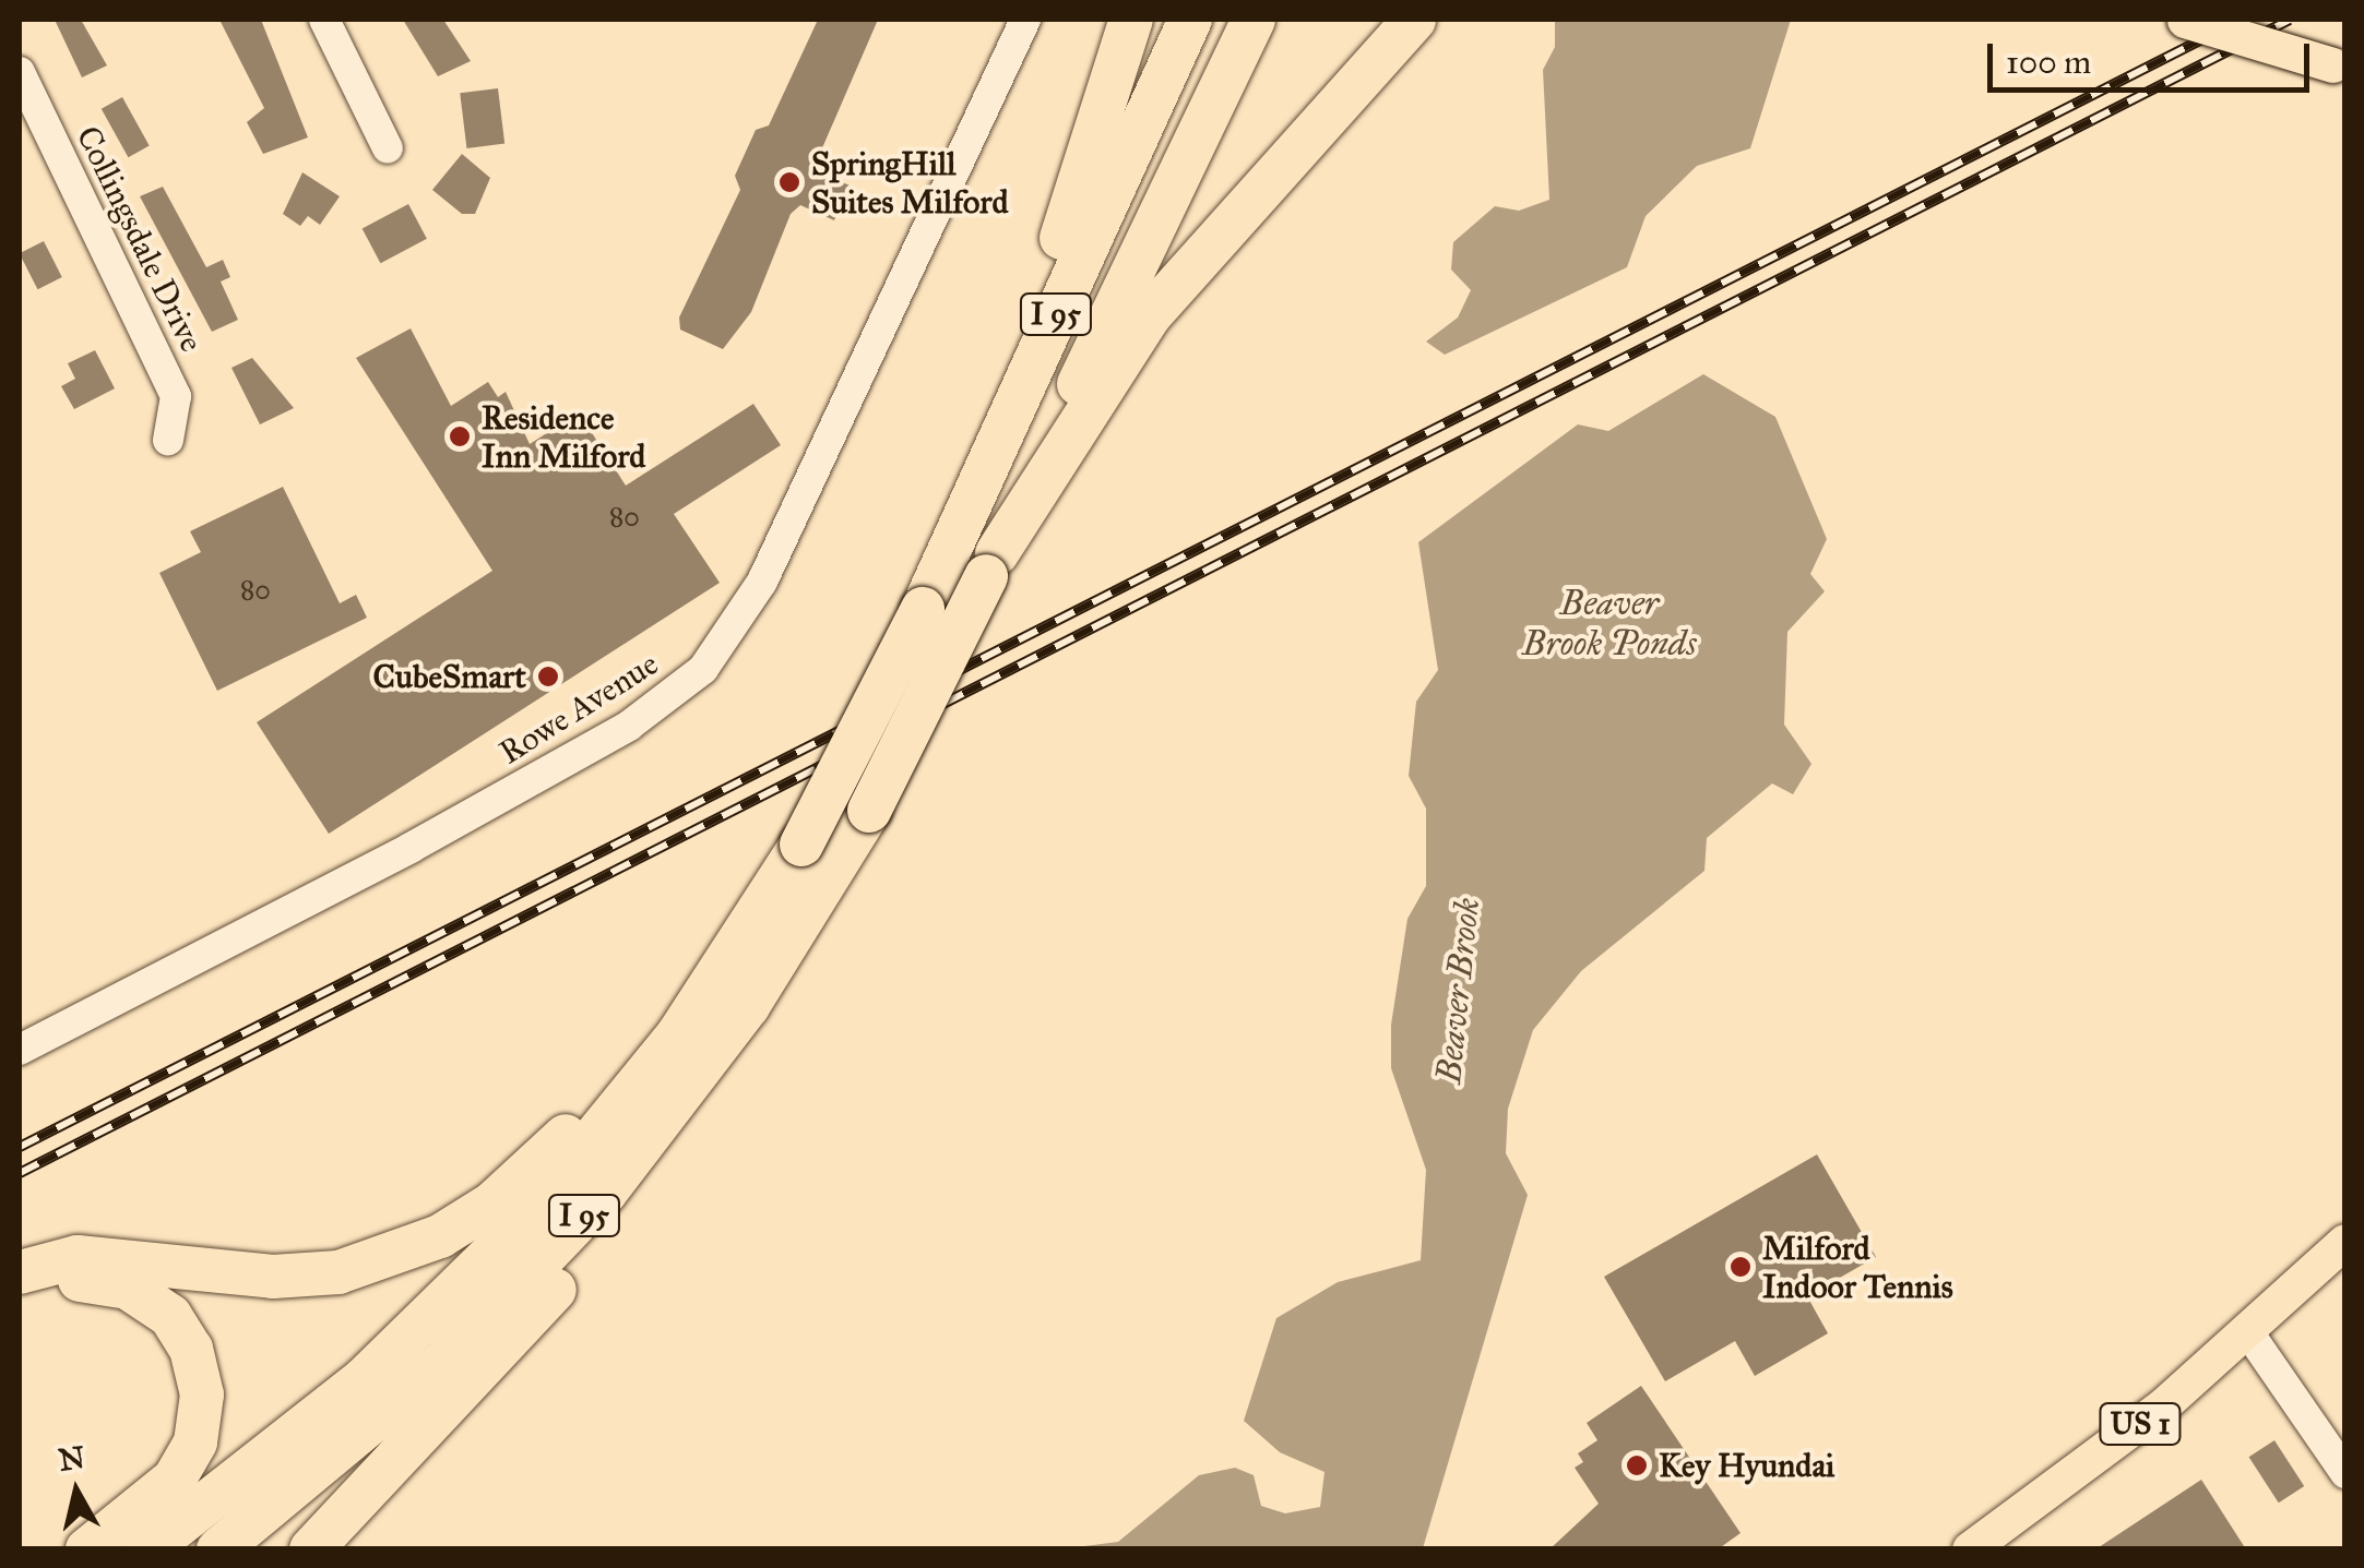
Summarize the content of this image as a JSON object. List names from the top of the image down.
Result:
{
  "streets": {
    "highway": ["I 95"],
    "main road": ["US 1"],
    "street": ["Collingsdale Drive", "Rowe Avenue"]
  },
  "water": ["Beaver Brook Ponds", "Beaver Brook"],
  "places": [
    "SpringHill Suites Milford",
    "Residence Inn Milford",
    "CubeSmart",
    "Milford Indoor Tennis",
    "Key Hyundai"
  ],
  "house_numbers": ["80", "80"],
  "scale_bar": "100 m",
  "north": "top"
}
